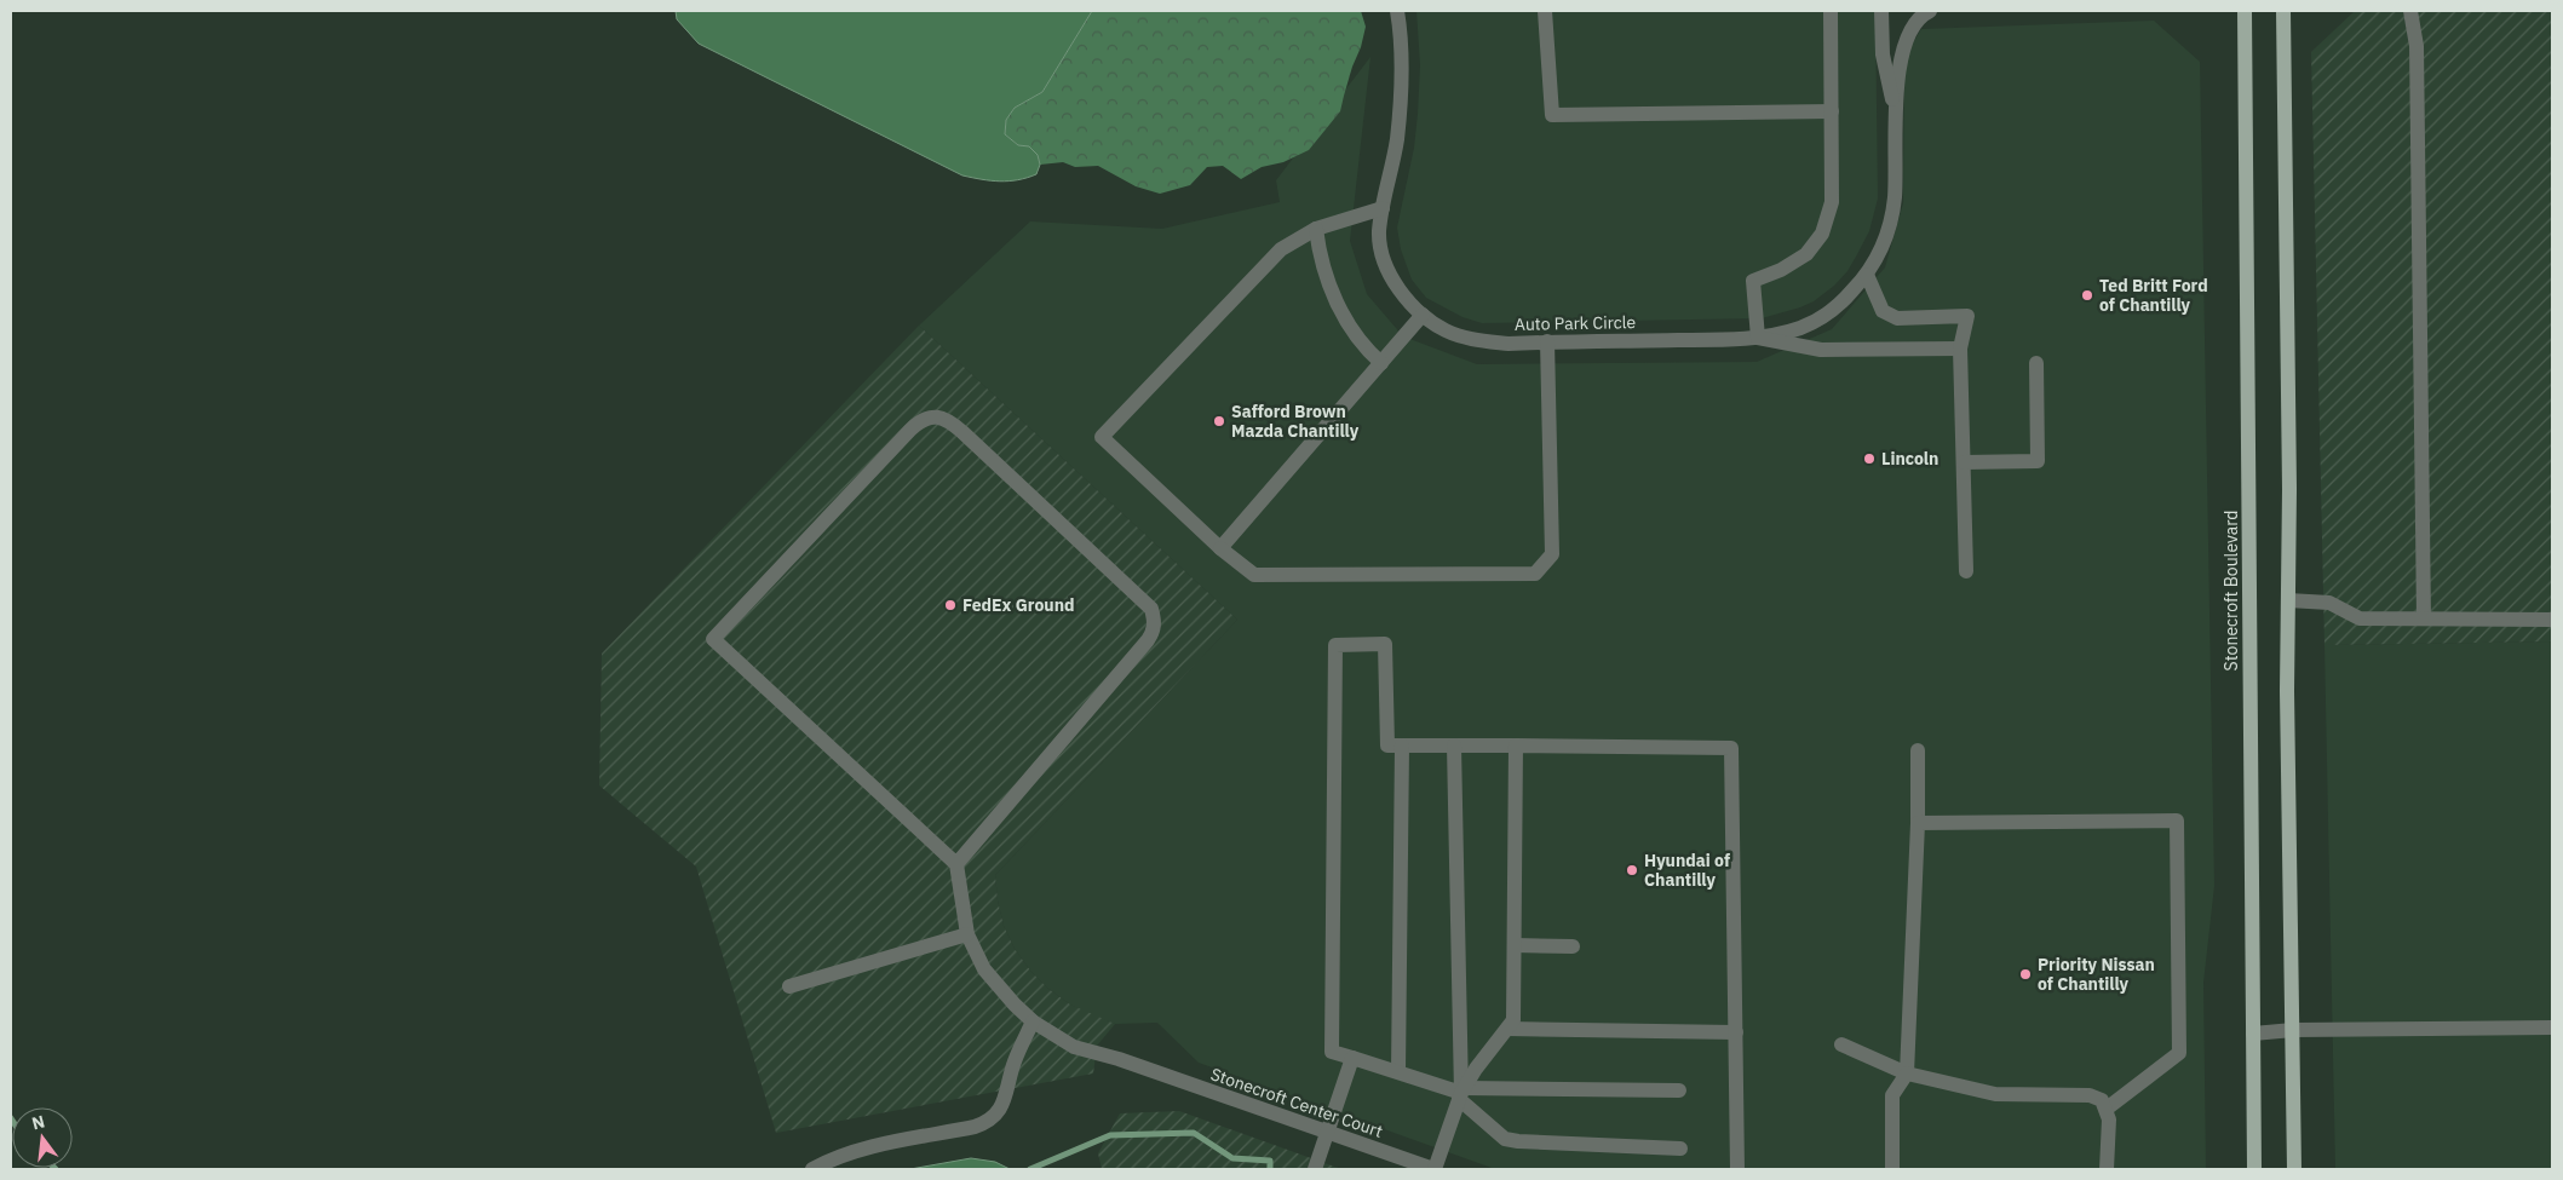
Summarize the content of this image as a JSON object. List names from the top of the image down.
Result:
{
  "streets": {
    "main road": ["Stonecroft Boulevard"],
    "street": ["Auto Park Circle", "Stonecroft Center Court"]
  },
  "places": [
    "Ted Britt Ford of Chantilly",
    "Safford Brown Mazda Chantilly",
    "Lincoln",
    "FedEx Ground",
    "Hyundai of Chantilly",
    "Priority Nissan of Chantilly"
  ],
  "north": "top"
}
